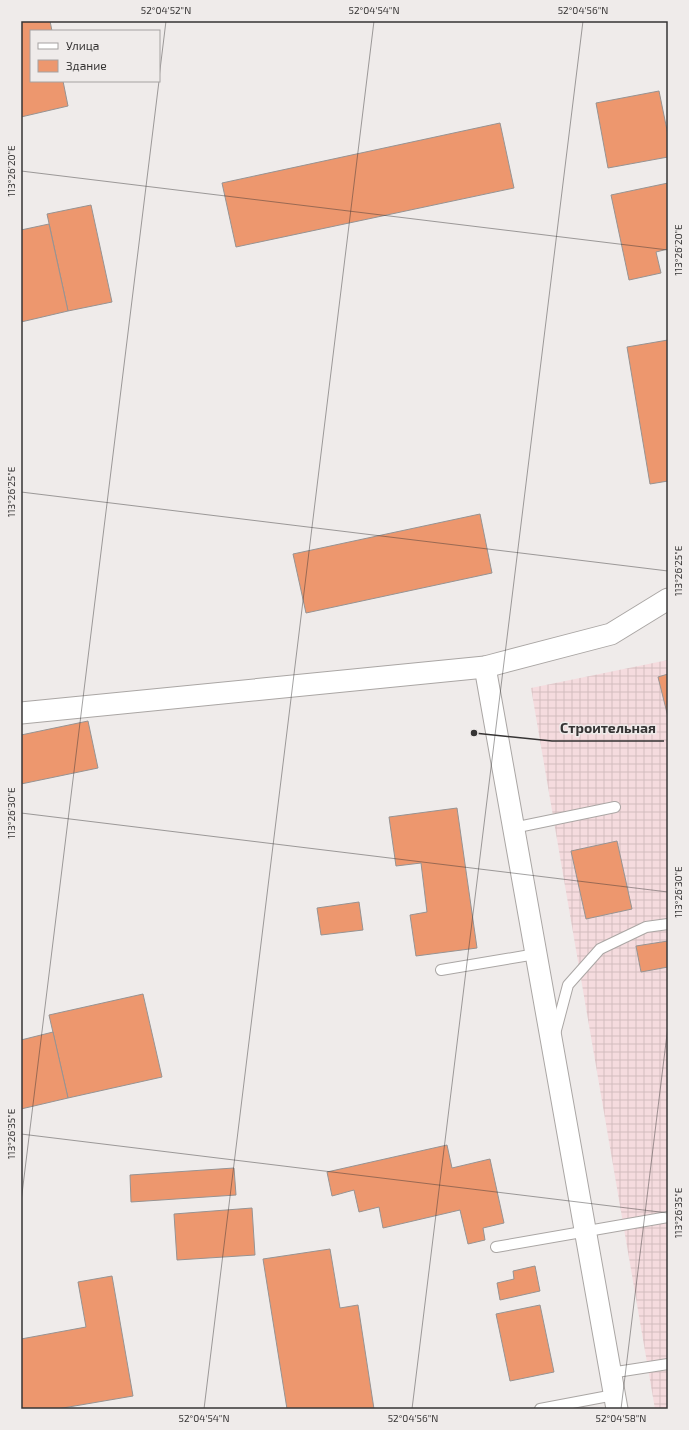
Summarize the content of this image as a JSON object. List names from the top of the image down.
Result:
{
  "places": ["Строительная"],
  "legend": ["Улица", "Здание"],
  "coordinates": [
    "52°04'52\"N",
    "52°04'54\"N",
    "52°04'56\"N",
    "113°26'20\"E",
    "113°26'25\"E",
    "113°26'30\"E",
    "113°26'35\"E",
    "52°04'58\"N"
  ]
}
